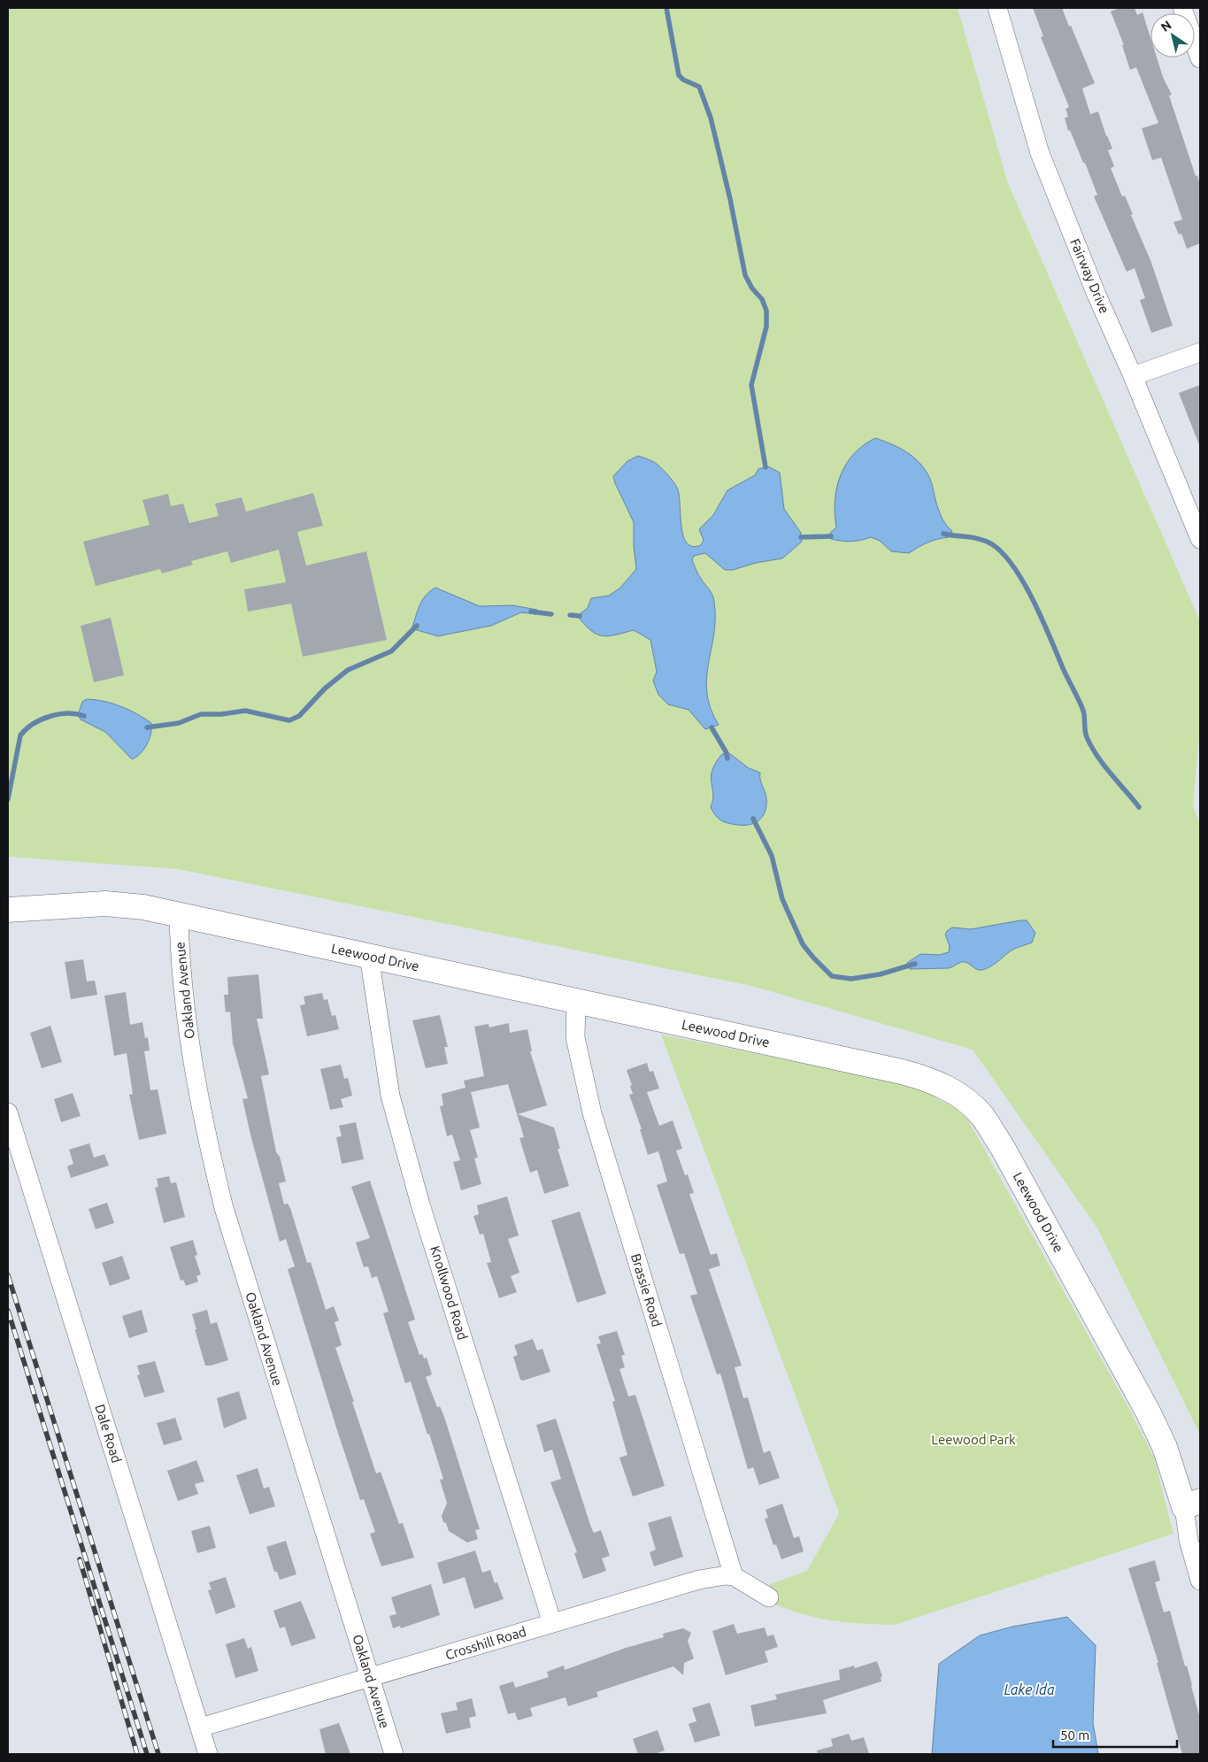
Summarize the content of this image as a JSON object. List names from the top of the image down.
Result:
{
  "streets": {
    "street": [
      "Fairway Drive",
      "Leewood Drive",
      "Oakland Avenue",
      "Brassie Road",
      "Knollwood Road",
      "Dale Road",
      "Crosshill Road"
    ]
  },
  "crossings": [
    ["Leewood Drive", "Oakland Avenue"],
    ["Leewood Drive", "Brassie Road"],
    ["Leewood Drive", "Knollwood Road"],
    ["Oakland Avenue", "Crosshill Road"],
    ["Brassie Road", "Crosshill Road"],
    ["Knollwood Road", "Crosshill Road"],
    ["Dale Road", "Crosshill Road"]
  ],
  "water": ["Lake Ida"],
  "parks": ["Leewood Park"],
  "scale_bar": "50 m",
  "north": "top left"
}
